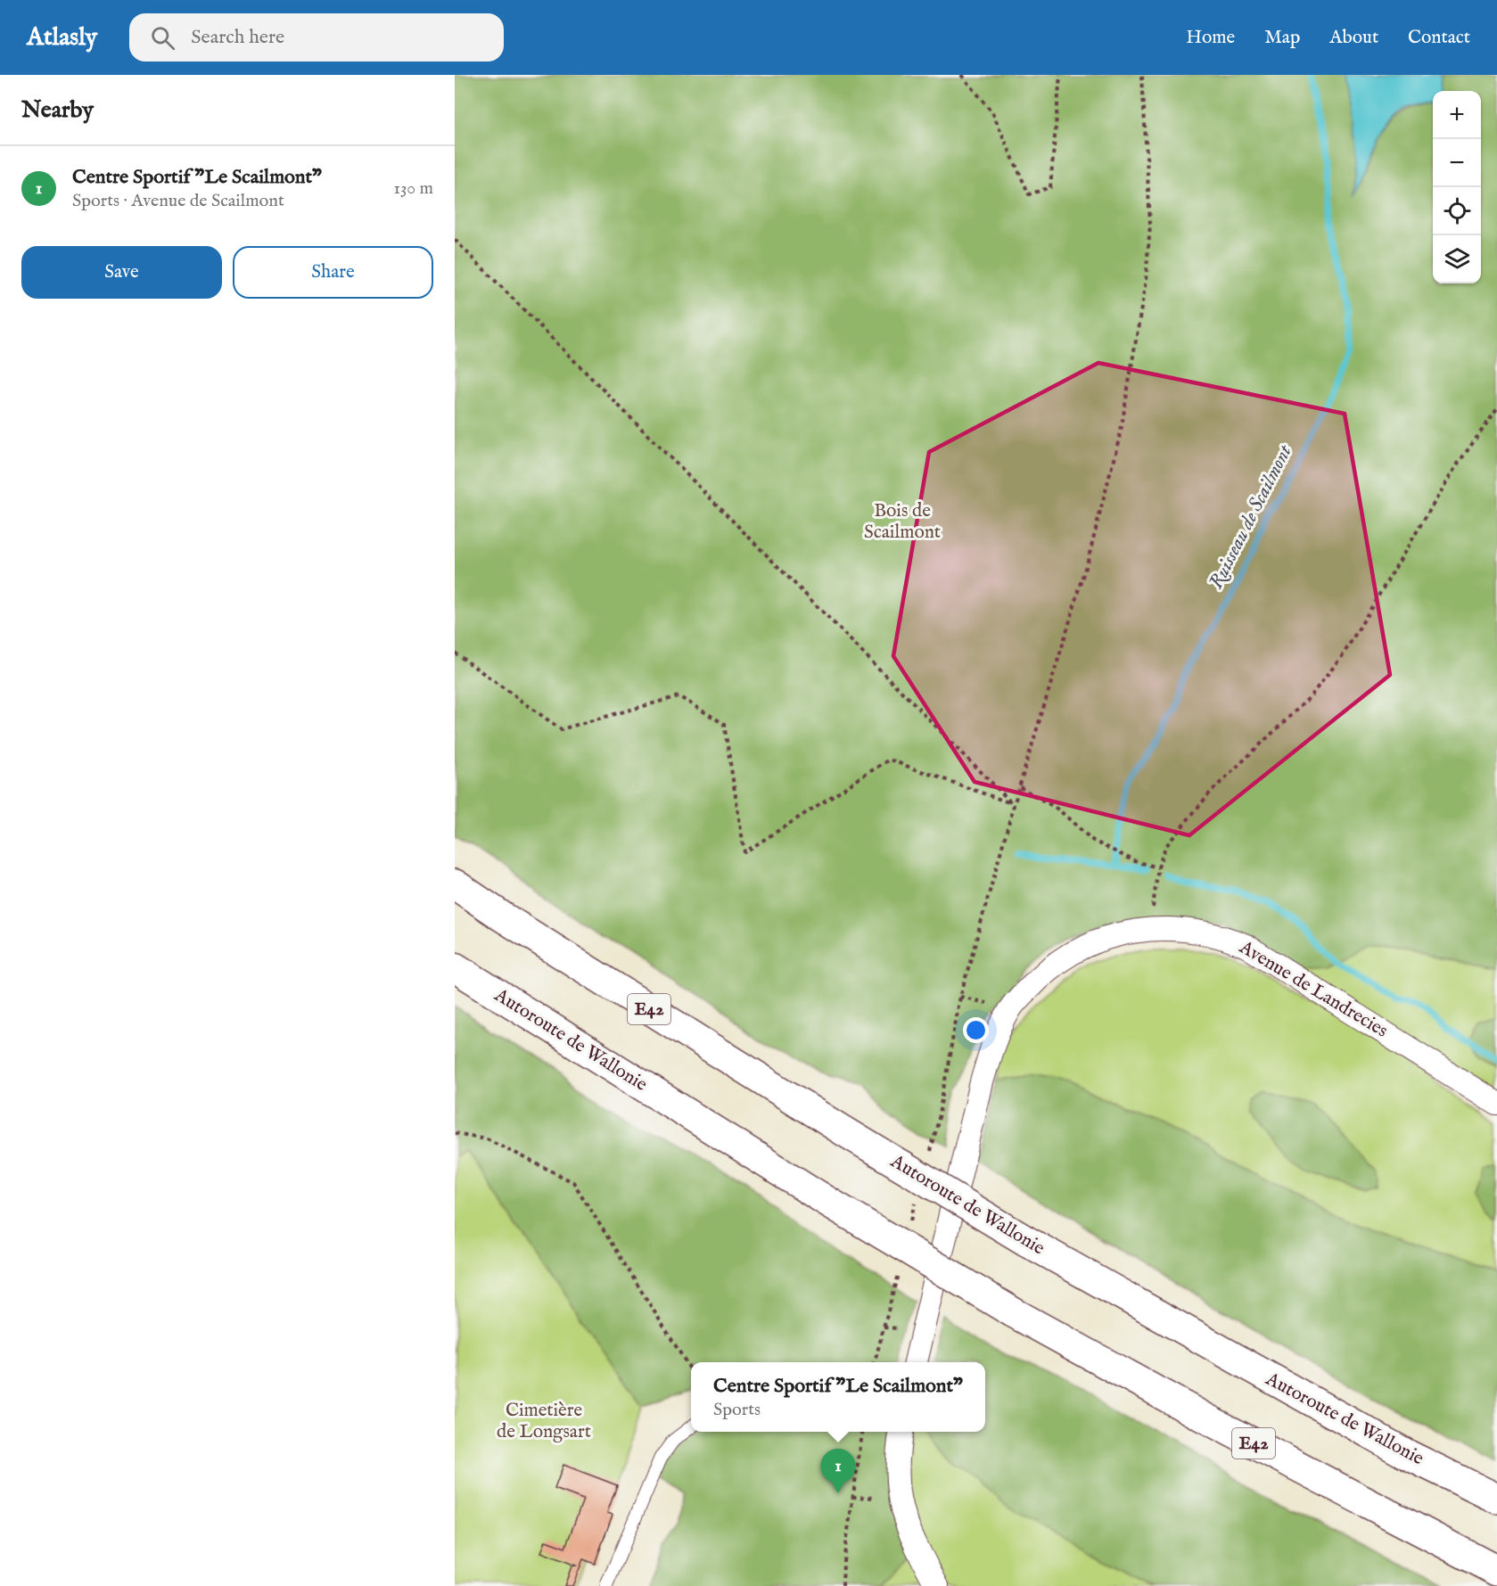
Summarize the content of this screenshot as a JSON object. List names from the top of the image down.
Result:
{
  "streets": {
    "highway": ["E42", "Autoroute de Wallonie"],
    "street": ["Avenue de Landrecies"]
  },
  "water": ["Ruisseau de Scailmont"],
  "parks": ["Bois de Scailmont", "Cimetière de Longsart"],
  "page": {
    "header": "Atlasly",
    "search": "Search here",
    "nav": [
      "Home",
      "Map",
      "About",
      "Contact"
    ],
    "heading": "Nearby",
    "map_buttons": ["+", "−"],
    "list": [
      {
        "mark": "1",
        "name": "Centre Sportif \"Le Scailmont\"",
        "note": "Sports · Avenue de Scailmont",
        "value": "130 m"
      }
    ],
    "buttons": ["Save", "Share"],
    "popup": ["Centre Sportif \"Le Scailmont\"", "Sports"],
    "pins": "1"
  }
}
